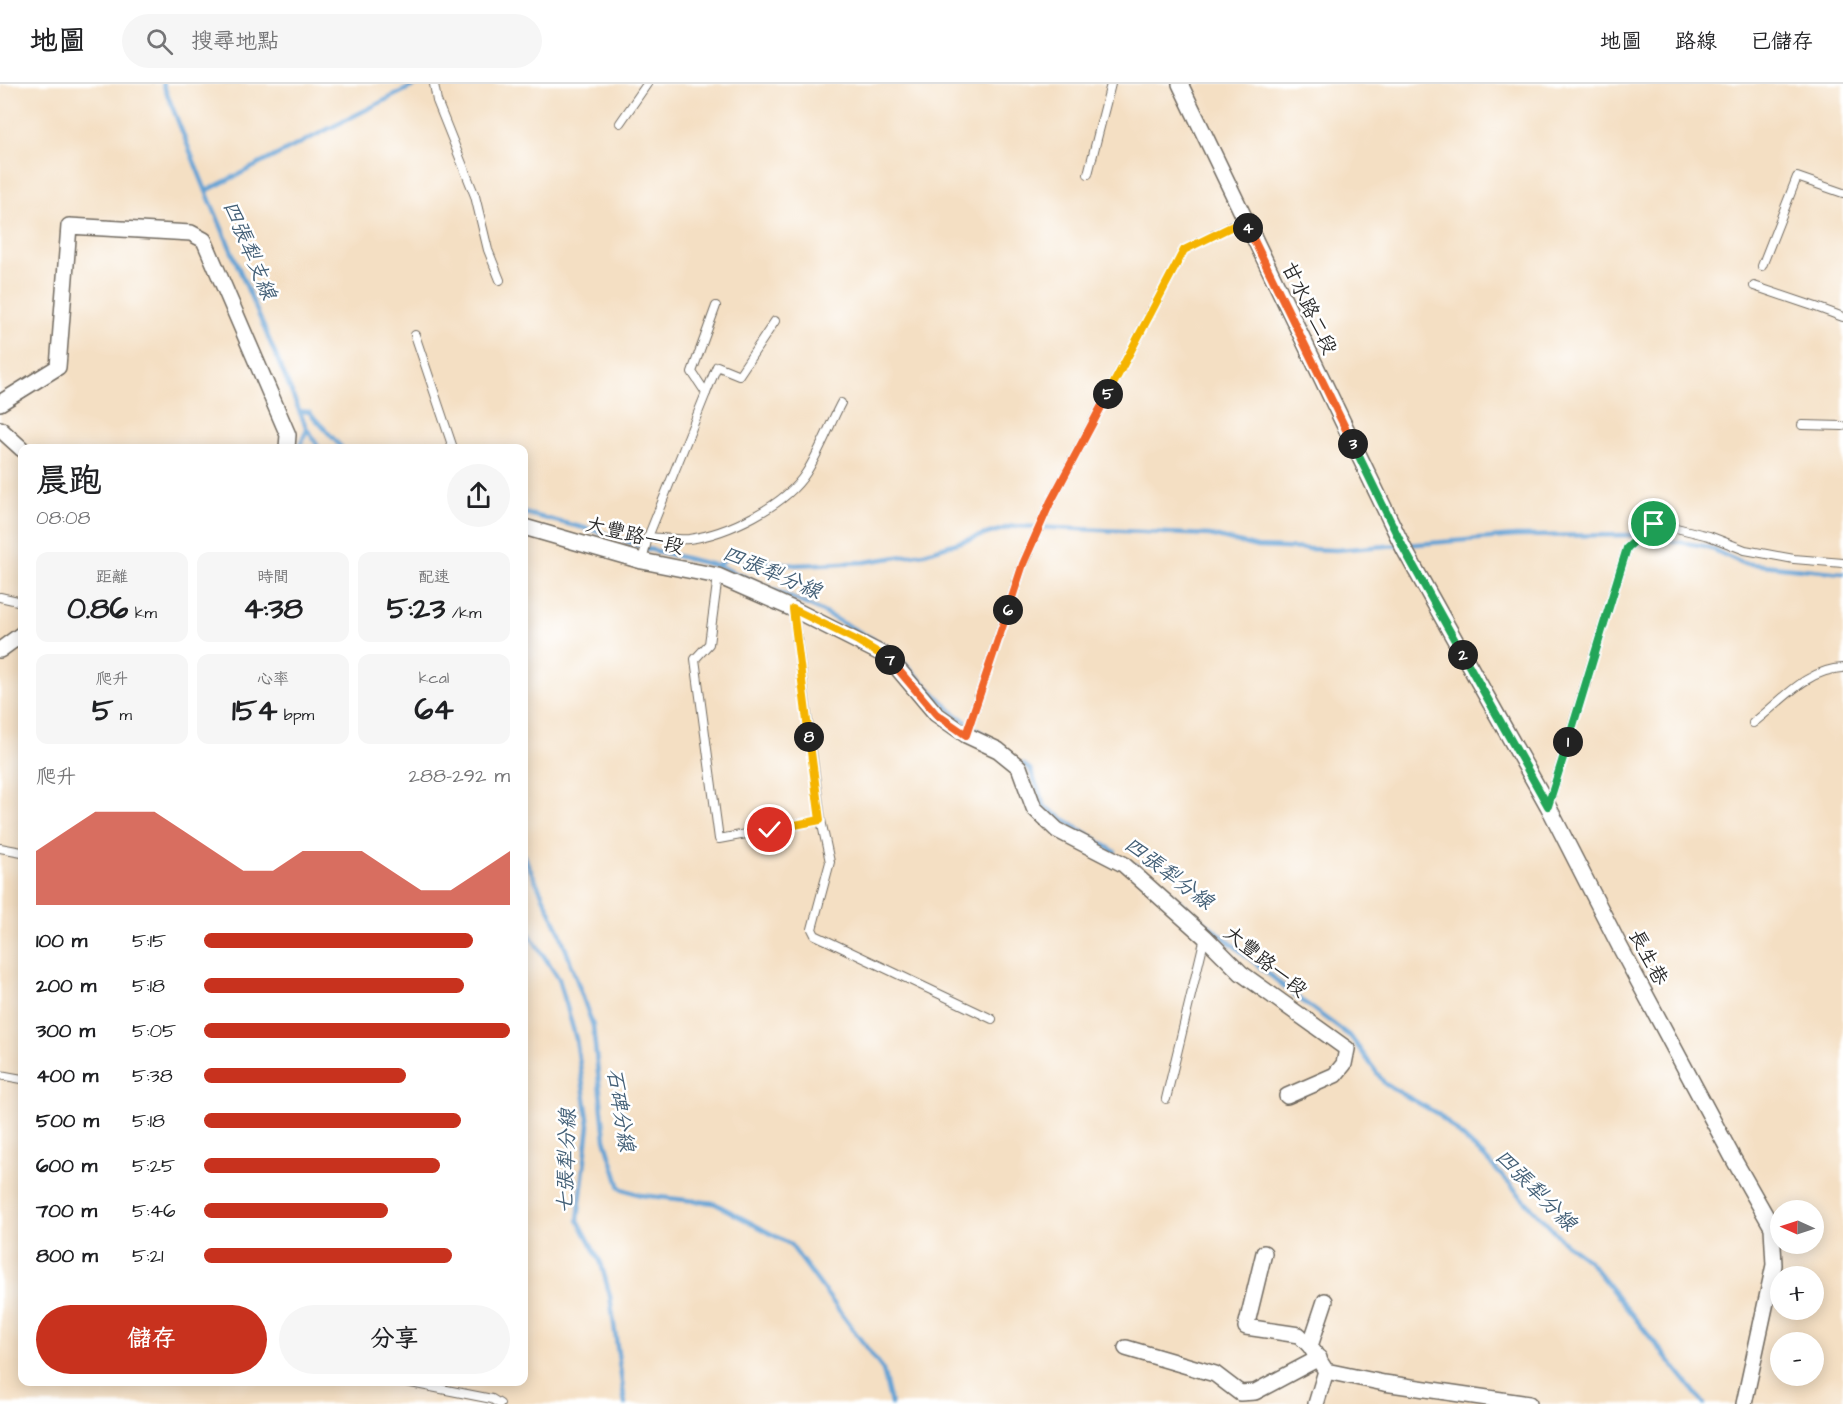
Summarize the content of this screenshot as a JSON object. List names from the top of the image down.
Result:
{
  "streets": {
    "street": ["甘水路二段", "大豐路一段", "長生巷"]
  },
  "crossings": [
    ["甘水路二段", "長生巷"]
  ],
  "water": [
    "四張犁支線",
    "四張犁分線",
    "石碑分線",
    "七張犁分線"
  ],
  "north": "left",
  "page": {
    "header": "地圖",
    "search": "搜尋地點",
    "nav": ["地圖", "路線", "已儲存"],
    "pins": [
      "4",
      "5",
      "3",
      "6",
      "2",
      "7",
      "8",
      "1"
    ],
    "heading": ["晨跑", "08:08"],
    "stats": [
      ["距離", "0.86 km"],
      ["時間", "4:38"],
      ["配速", "5:23 /km"],
      ["爬升", "5 m"],
      ["心率", "154 bpm"],
      ["kcal", "64"]
    ],
    "chart": ["爬升", "288–292 m"],
    "list": [
      {
        "name": "100 m",
        "note": "5:15"
      },
      {
        "name": "200 m",
        "note": "5:18"
      },
      {
        "name": "300 m",
        "note": "5:05"
      },
      {
        "name": "400 m",
        "note": "5:38"
      },
      {
        "name": "500 m",
        "note": "5:18"
      },
      {
        "name": "600 m",
        "note": "5:25"
      },
      {
        "name": "700 m",
        "note": "5:46"
      },
      {
        "name": "800 m",
        "note": "5:21"
      }
    ],
    "map_buttons": ["+", "−"],
    "buttons": ["儲存", "分享"]
  }
}
